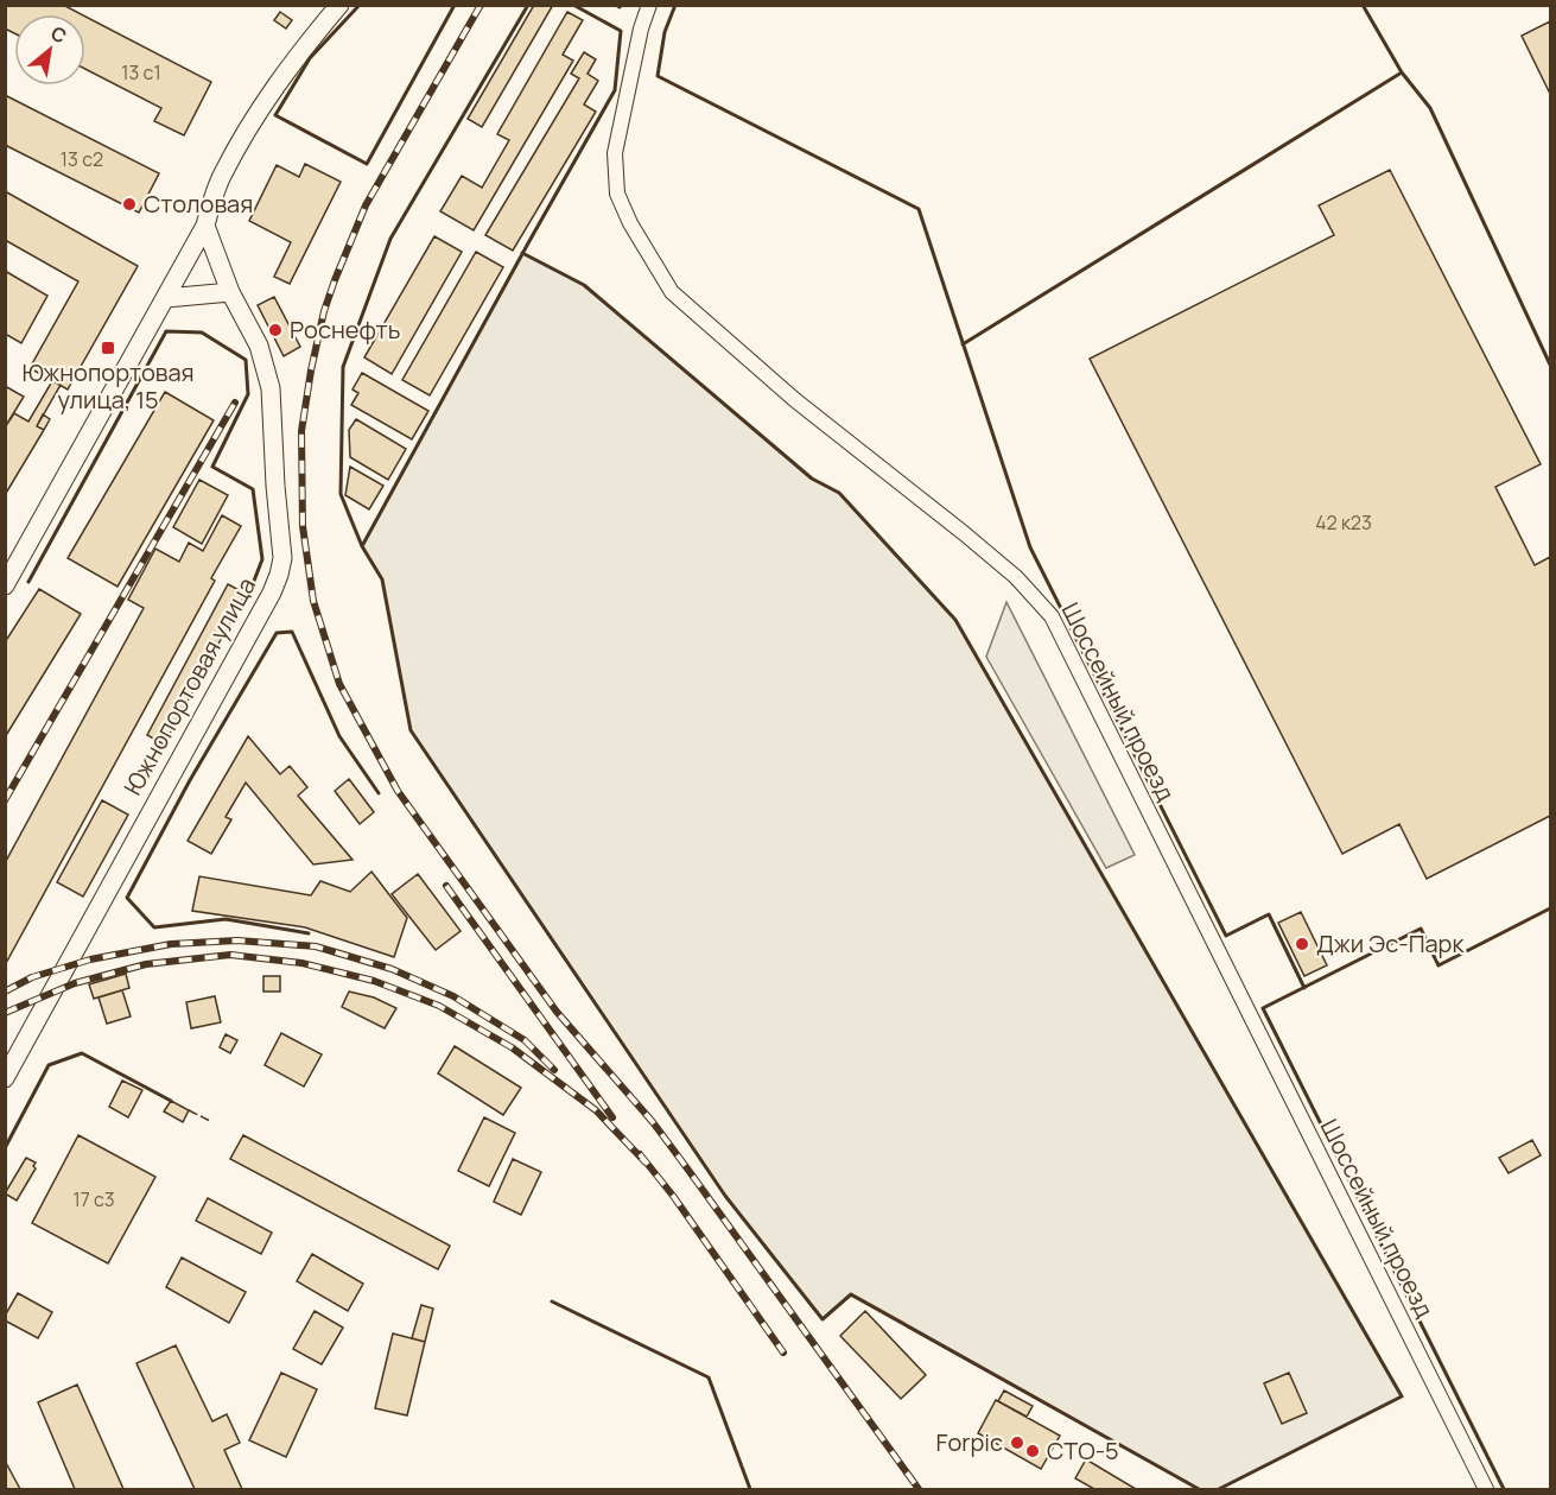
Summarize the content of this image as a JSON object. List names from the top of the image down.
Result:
{
  "streets": {
    "street": ["Южнопортовая улица", "Шоссейный проезд"]
  },
  "places": {
    "other": [
      "Столовая",
      "Роснефть",
      "Джи Эс-Парк",
      "Forpic",
      "СТО-5"
    ],
    "transit": ["Южнопортовая улица, 15"]
  },
  "house_numbers": [
    "13 с1",
    "13 с2",
    "42 к23",
    "17 с3"
  ],
  "north": "top right"
}
